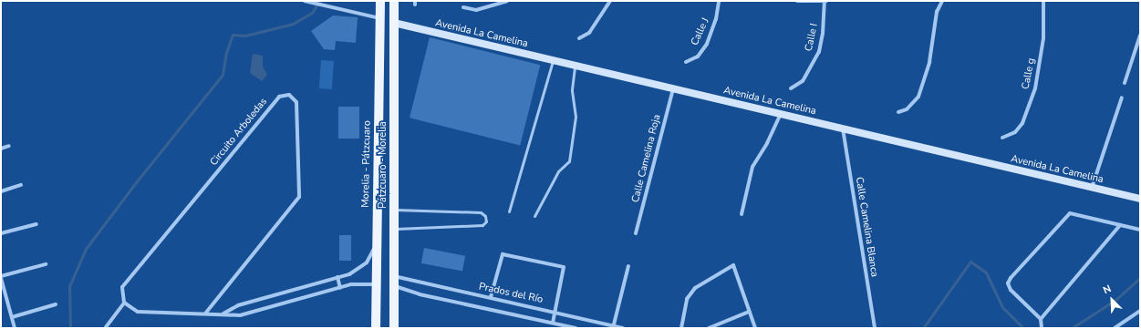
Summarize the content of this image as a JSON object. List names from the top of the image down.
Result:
{
  "streets": {
    "main road": ["Morelia - Pátzcuaro", "Pátzcuaro - Morelia"],
    "street": [
      "Calle J",
      "Avenida La Camelina",
      "Calle I",
      "Calle g",
      "Circuito Arboledas",
      "Calle Camelina Roja",
      "Calle Camelina Blanca",
      "Prados del Río"
    ]
  },
  "crossings": [
    ["Avenida La Camelina", "Calle Camelina Roja"],
    ["Avenida La Camelina", "Pátzcuaro - Morelia"],
    ["Avenida La Camelina", "Calle Camelina Blanca"],
    ["Pátzcuaro - Morelia", "Prados del Río"]
  ],
  "north": "top left"
}
